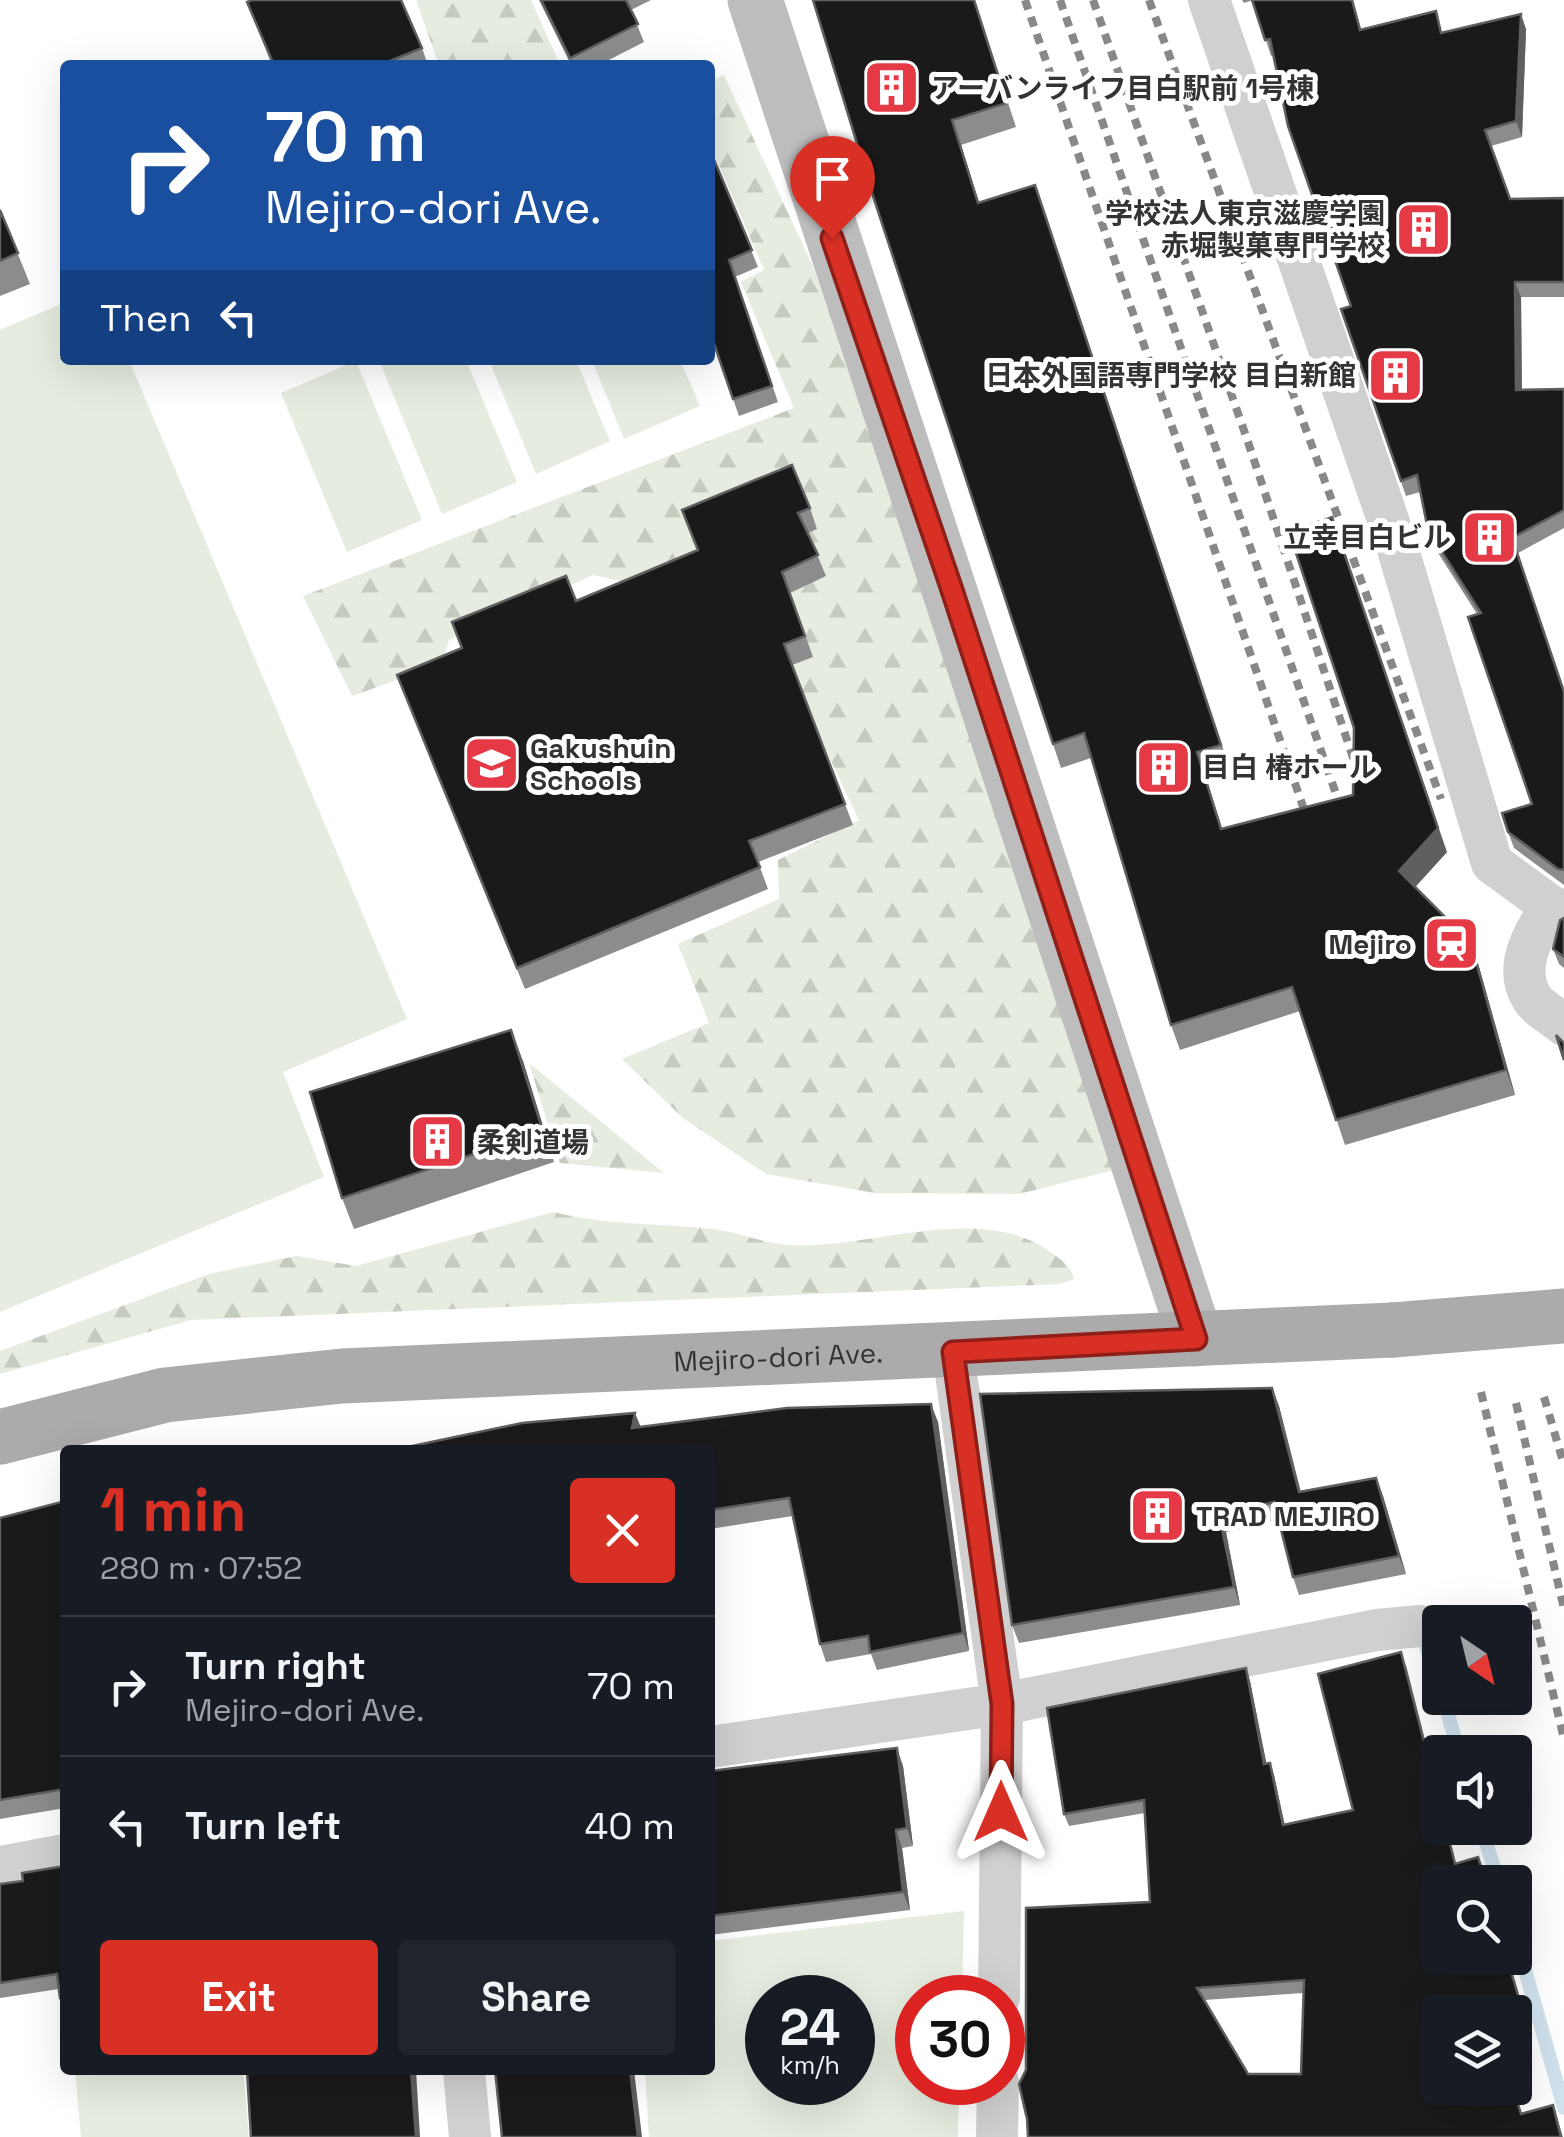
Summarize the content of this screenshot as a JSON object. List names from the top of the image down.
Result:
{
  "streets": {
    "main road": ["Mejiro-dori Ave."]
  },
  "places": {
    "building": [
      "アーバンライフ目白駅前 1号棟",
      "学校法人東京滋慶学園 赤堀製菓専門学校",
      "日本外国語専門学校 目白新館",
      "立幸目白ビル",
      "目白 椿ホール",
      "柔剣道場",
      "TRAD MEJIRO"
    ],
    "school or university": ["Gakushuin Schools"],
    "station": ["Mejiro"]
  },
  "north": "bottom right",
  "page": {
    "turn": ["70 m", "Mejiro-dori Ave."],
    "then": "Then",
    "heading": ["1 min", "280 m · 07:52"],
    "list": [
      {
        "name": "Turn right",
        "note": "Mejiro-dori Ave.",
        "value": "70 m"
      },
      {
        "name": "Turn left",
        "value": "40 m"
      }
    ],
    "buttons": ["Exit", "Share"],
    "speed": "24 km/h",
    "limit": "30"
  }
}
